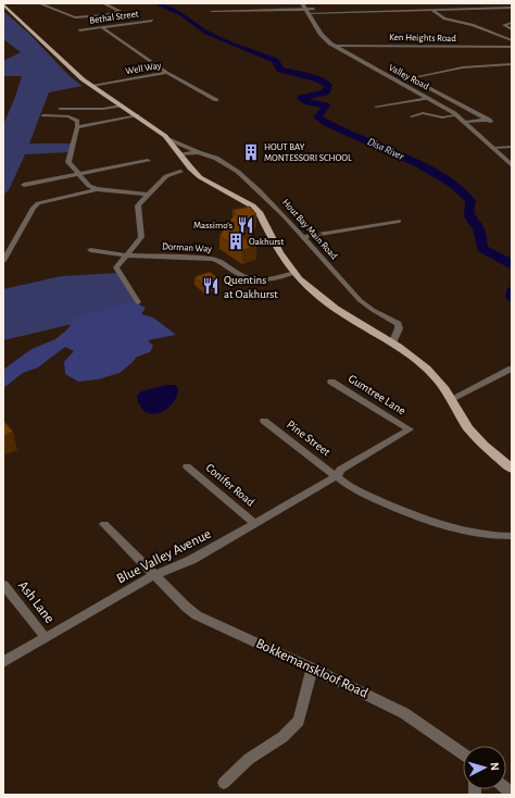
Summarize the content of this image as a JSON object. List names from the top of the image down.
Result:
{
  "streets": {
    "street": [
      "Bethal Street",
      "Ken Heights Road",
      "Well Way",
      "Valley Road",
      "Hout Bay Main Road",
      "Dorman Way",
      "Gumtree Lane",
      "Pine Street",
      "Conifer Road",
      "Blue Valley Avenue",
      "Ash Lane",
      "Bokkemanskloof Road"
    ]
  },
  "crossings": [
    ["Ken Heights Road", "Valley Road"],
    ["Gumtree Lane", "Blue Valley Avenue"],
    ["Pine Street", "Blue Valley Avenue"],
    ["Conifer Road", "Blue Valley Avenue"],
    ["Blue Valley Avenue", "Ash Lane"],
    ["Blue Valley Avenue", "Bokkemanskloof Road"]
  ],
  "water": ["Disa River"],
  "places": {
    "building": ["HOUT BAY MONTESSORI SCHOOL", "Oakhurst"],
    "restaurant": ["Massimo's", "Quentins at Oakhurst"]
  },
  "north": "right"
}
